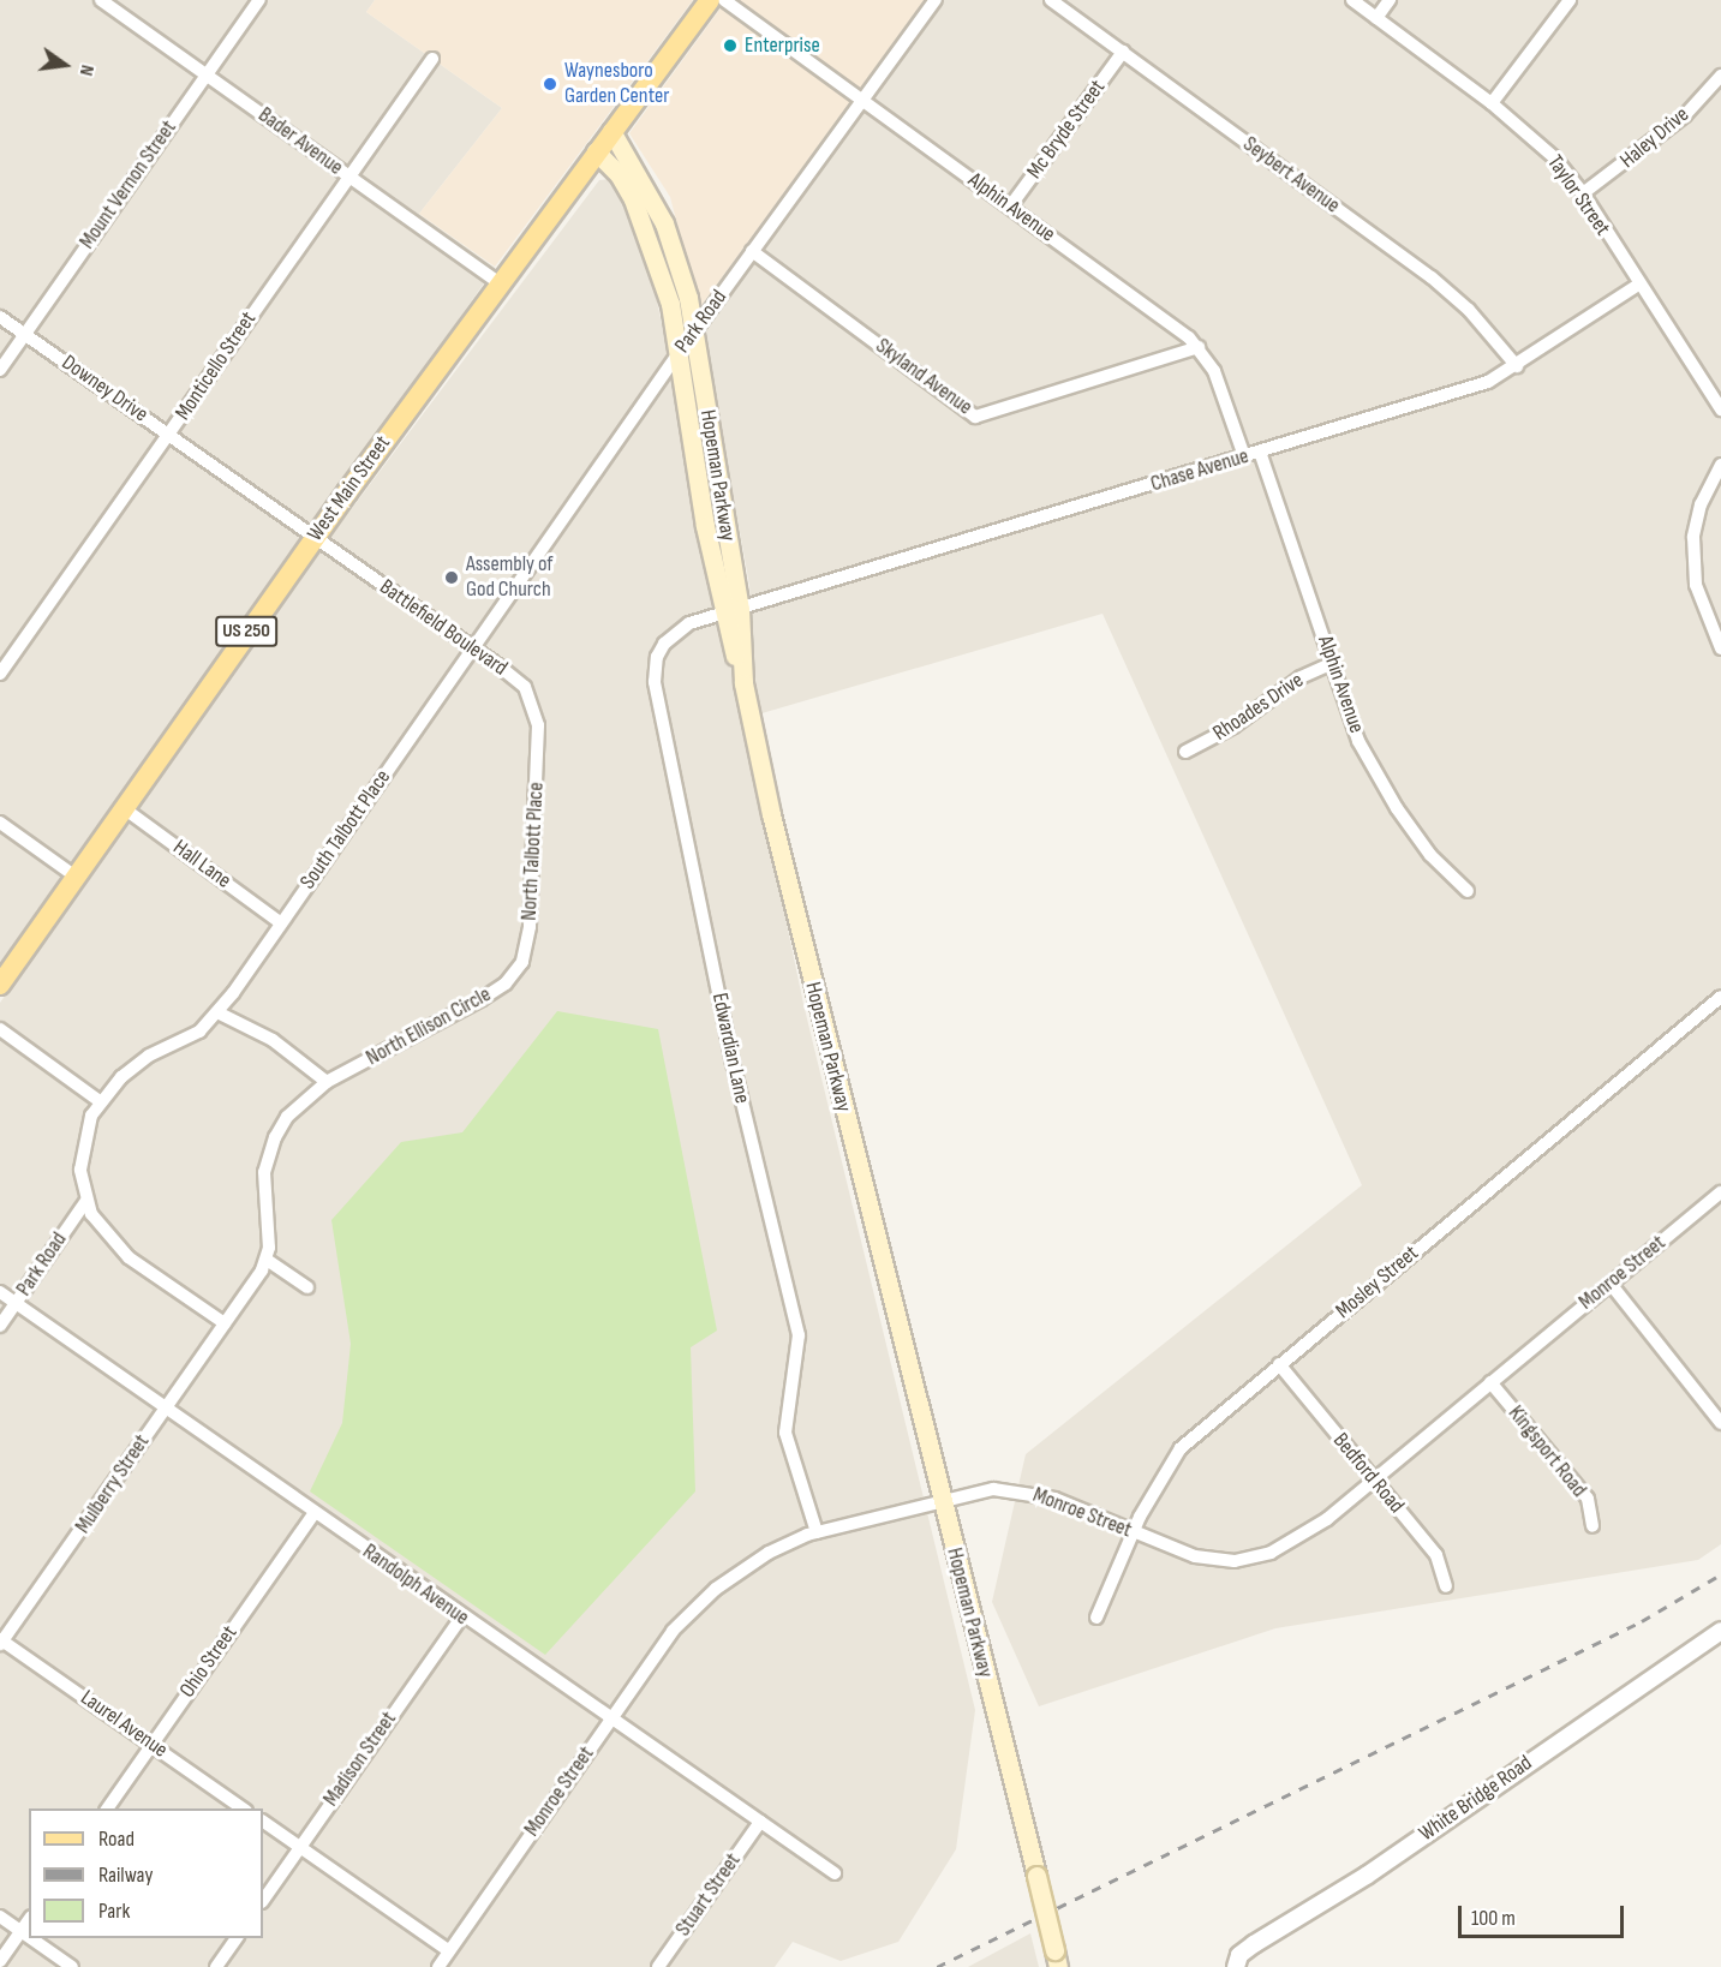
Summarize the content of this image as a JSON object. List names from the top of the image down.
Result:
{
  "streets": {
    "main road": ["Hopeman Parkway", "West Main Street", "US 250"],
    "street": [
      "Mc Bryde Street",
      "Haley Drive",
      "Bader Avenue",
      "Seybert Avenue",
      "Mount Vernon Street",
      "Taylor Street",
      "Alphin Avenue",
      "Park Road",
      "Monticello Street",
      "Skyland Avenue",
      "Downey Drive",
      "Chase Avenue",
      "Battlefield Boulevard",
      "Rhoades Drive",
      "South Talbott Place",
      "North Talbott Place",
      "Hall Lane",
      "North Ellison Circle",
      "Edwardian Lane",
      "Monroe Street",
      "Mosley Street",
      "Kingsport Road",
      "Bedford Road",
      "Mulberry Street",
      "Randolph Avenue",
      "Ohio Street",
      "Laurel Avenue",
      "Madison Street",
      "White Bridge Road",
      "Stuart Street"
    ]
  },
  "crossings": [
    ["Mc Bryde Street", "Seybert Avenue"],
    ["Mc Bryde Street", "Alphin Avenue"],
    ["Haley Drive", "Taylor Street"],
    ["Bader Avenue", "Mount Vernon Street"],
    ["Bader Avenue", "Monticello Street"],
    ["Bader Avenue", "West Main Street"],
    ["Seybert Avenue", "Chase Avenue"],
    ["Mount Vernon Street", "Downey Drive"],
    ["Taylor Street", "Chase Avenue"],
    ["Alphin Avenue", "Park Road"],
    ["Alphin Avenue", "Skyland Avenue"],
    ["Alphin Avenue", "Chase Avenue"],
    ["Alphin Avenue", "Rhoades Drive"],
    ["Park Road", "Skyland Avenue"],
    ["Park Road", "Hopeman Parkway"],
    ["Park Road", "Battlefield Boulevard"],
    ["Park Road", "South Talbott Place"],
    ["Park Road", "Randolph Avenue"],
    ["Monticello Street", "Downey Drive"],
    ["Downey Drive", "West Main Street"],
    ["Downey Drive", "Battlefield Boulevard"],
    ["Chase Avenue", "Hopeman Parkway"],
    ["Chase Avenue", "Edwardian Lane"],
    ["Hopeman Parkway", "West Main Street"],
    ["Hopeman Parkway", "Edwardian Lane"],
    ["Hopeman Parkway", "Monroe Street"],
    ["West Main Street", "Battlefield Boulevard"],
    ["West Main Street", "Hall Lane"],
    ["Battlefield Boulevard", "South Talbott Place"],
    ["Battlefield Boulevard", "North Talbott Place"],
    ["South Talbott Place", "Hall Lane"],
    ["North Talbott Place", "North Ellison Circle"],
    ["North Ellison Circle", "Mulberry Street"],
    ["Edwardian Lane", "Monroe Street"],
    ["Monroe Street", "Mosley Street"],
    ["Monroe Street", "Kingsport Road"],
    ["Monroe Street", "Bedford Road"],
    ["Monroe Street", "Randolph Avenue"],
    ["Mosley Street", "Bedford Road"],
    ["Mulberry Street", "Randolph Avenue"],
    ["Mulberry Street", "Laurel Avenue"],
    ["Randolph Avenue", "Ohio Street"],
    ["Randolph Avenue", "Madison Street"],
    ["Randolph Avenue", "Stuart Street"],
    ["Ohio Street", "Laurel Avenue"]
  ],
  "places": ["Enterprise", "Waynesboro Garden Center", "Assembly of God Church"],
  "legend": ["Road", "Railway", "Park"],
  "scale_bar": "100 m",
  "north": "right"
}
